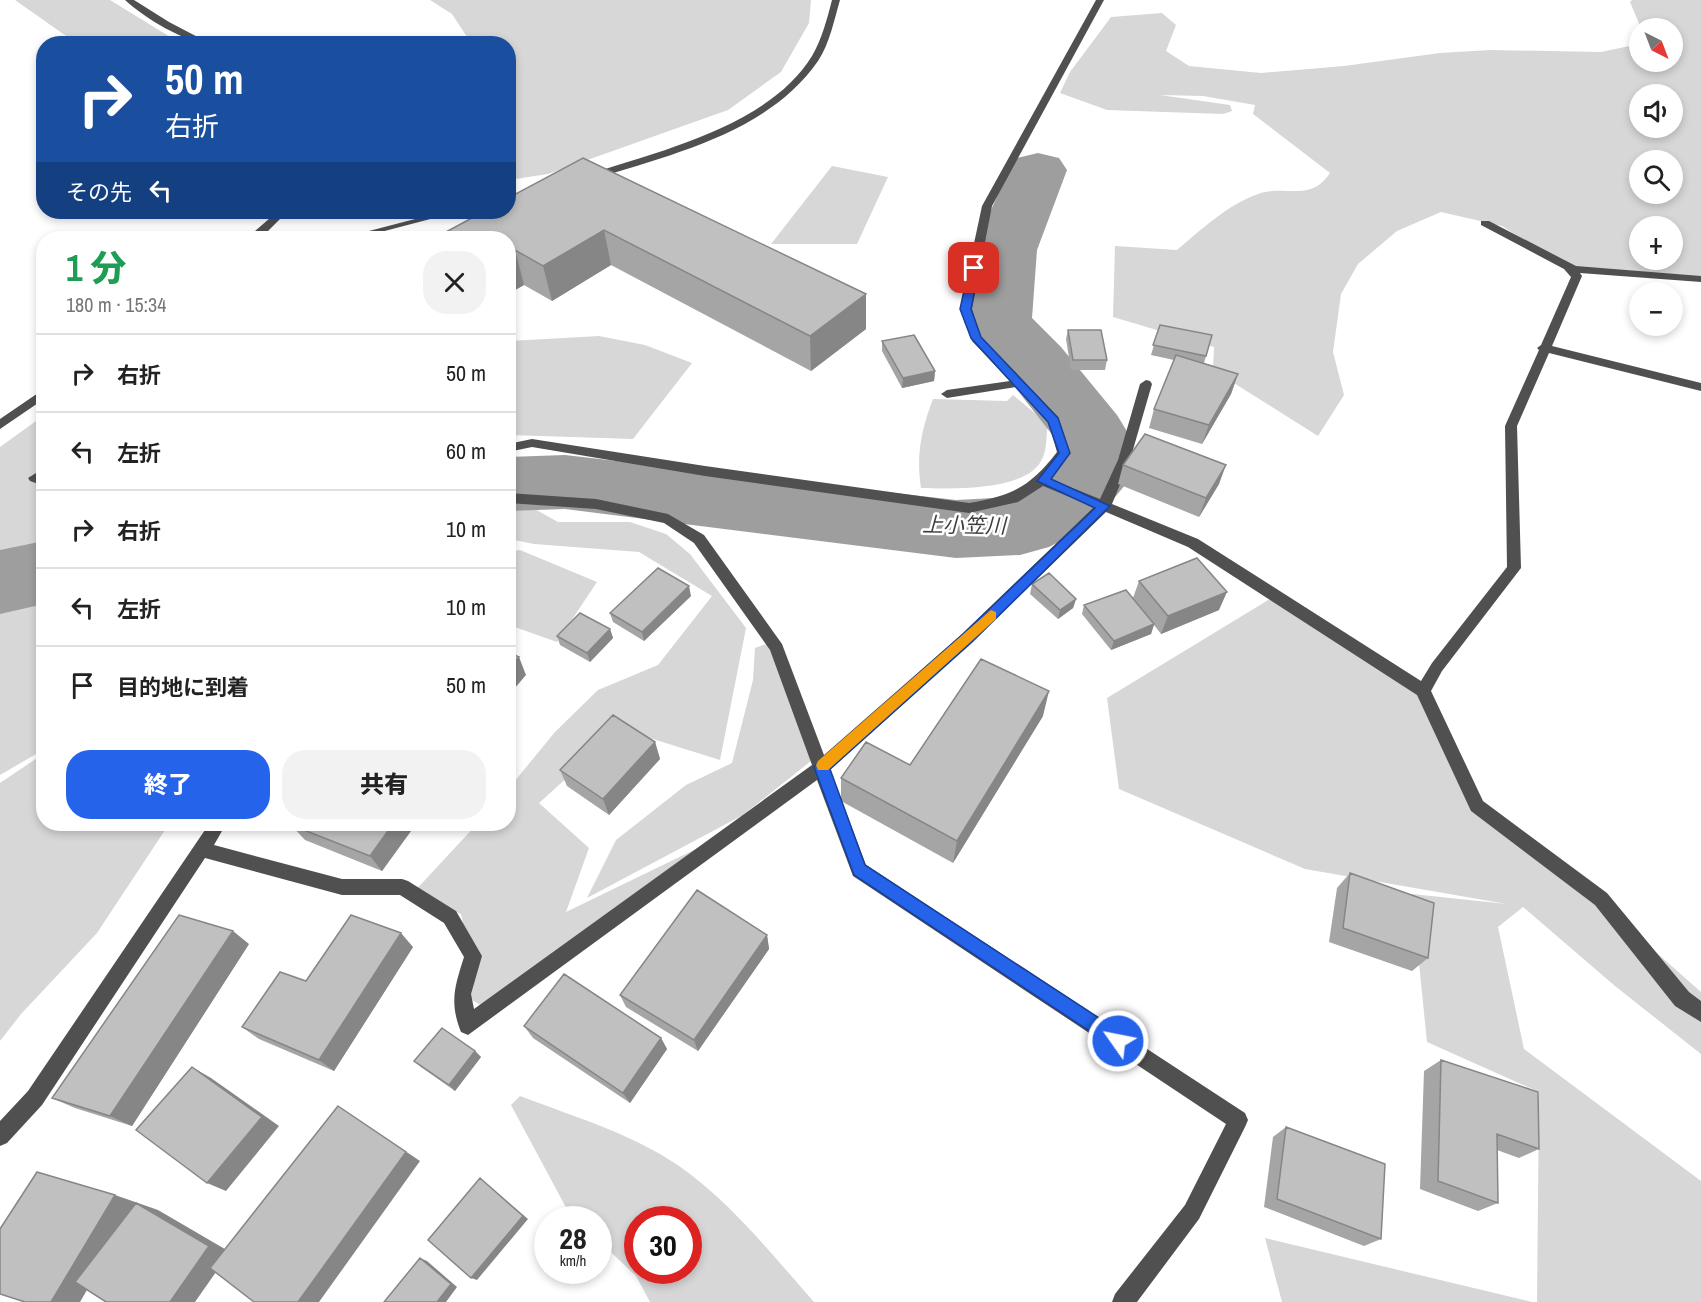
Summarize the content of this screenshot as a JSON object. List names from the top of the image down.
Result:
{
  "water": ["上小笠川"],
  "north": "bottom right",
  "page": {
    "map_buttons": ["+", "−"],
    "turn": ["50 m", "右折"],
    "then": "その先",
    "heading": ["1 分", "180 m · 15:34"],
    "list": [
      {
        "name": "右折",
        "value": "50 m"
      },
      {
        "name": "左折",
        "value": "60 m"
      },
      {
        "name": "右折",
        "value": "10 m"
      },
      {
        "name": "左折",
        "value": "10 m"
      },
      {
        "name": "目的地に到着",
        "value": "50 m"
      }
    ],
    "buttons": ["終了", "共有"],
    "speed": "28 km/h",
    "limit": "30"
  }
}
